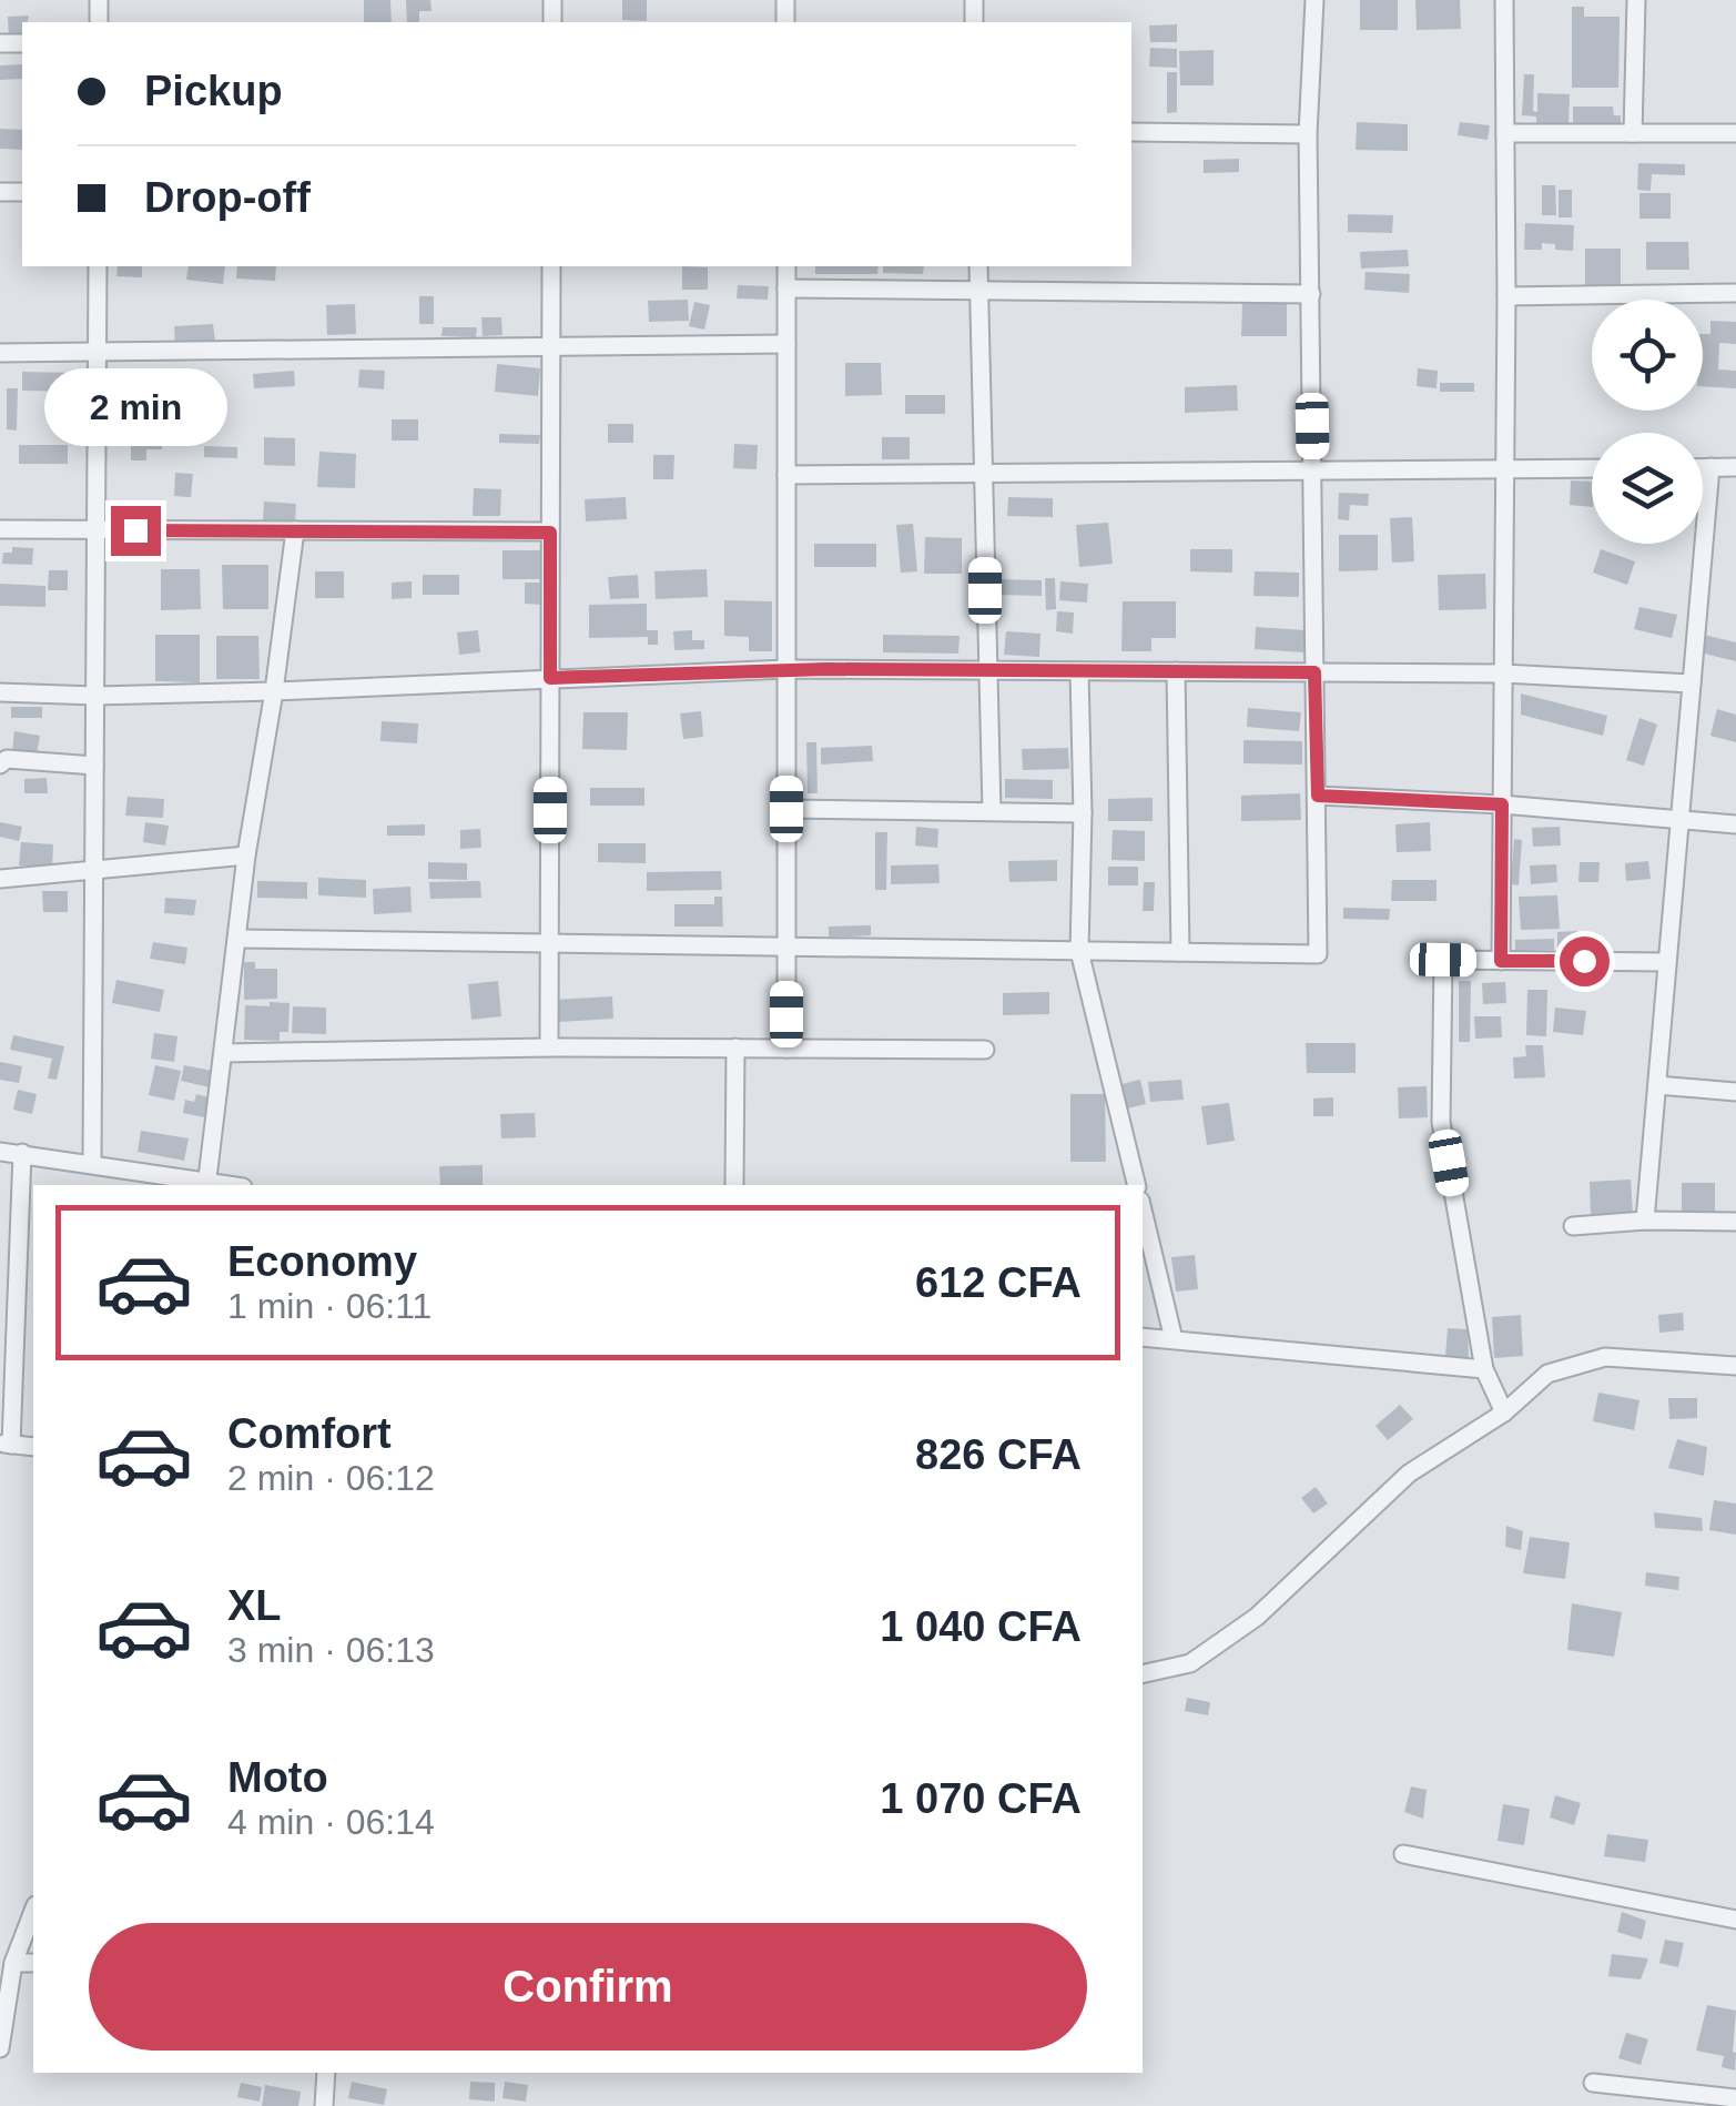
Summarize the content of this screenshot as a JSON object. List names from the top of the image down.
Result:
{
  "page": {
    "banner": ["Pickup", "Drop-off"],
    "bubble": "2 min",
    "list": [
      {
        "name": "Economy",
        "note": "1 min · 06:11",
        "value": "612 CFA"
      },
      {
        "name": "Comfort",
        "note": "2 min · 06:12",
        "value": "826 CFA"
      },
      {
        "name": "XL",
        "note": "3 min · 06:13",
        "value": "1 040 CFA"
      },
      {
        "name": "Moto",
        "note": "4 min · 06:14",
        "value": "1 070 CFA"
      }
    ],
    "buttons": "Confirm"
  }
}
